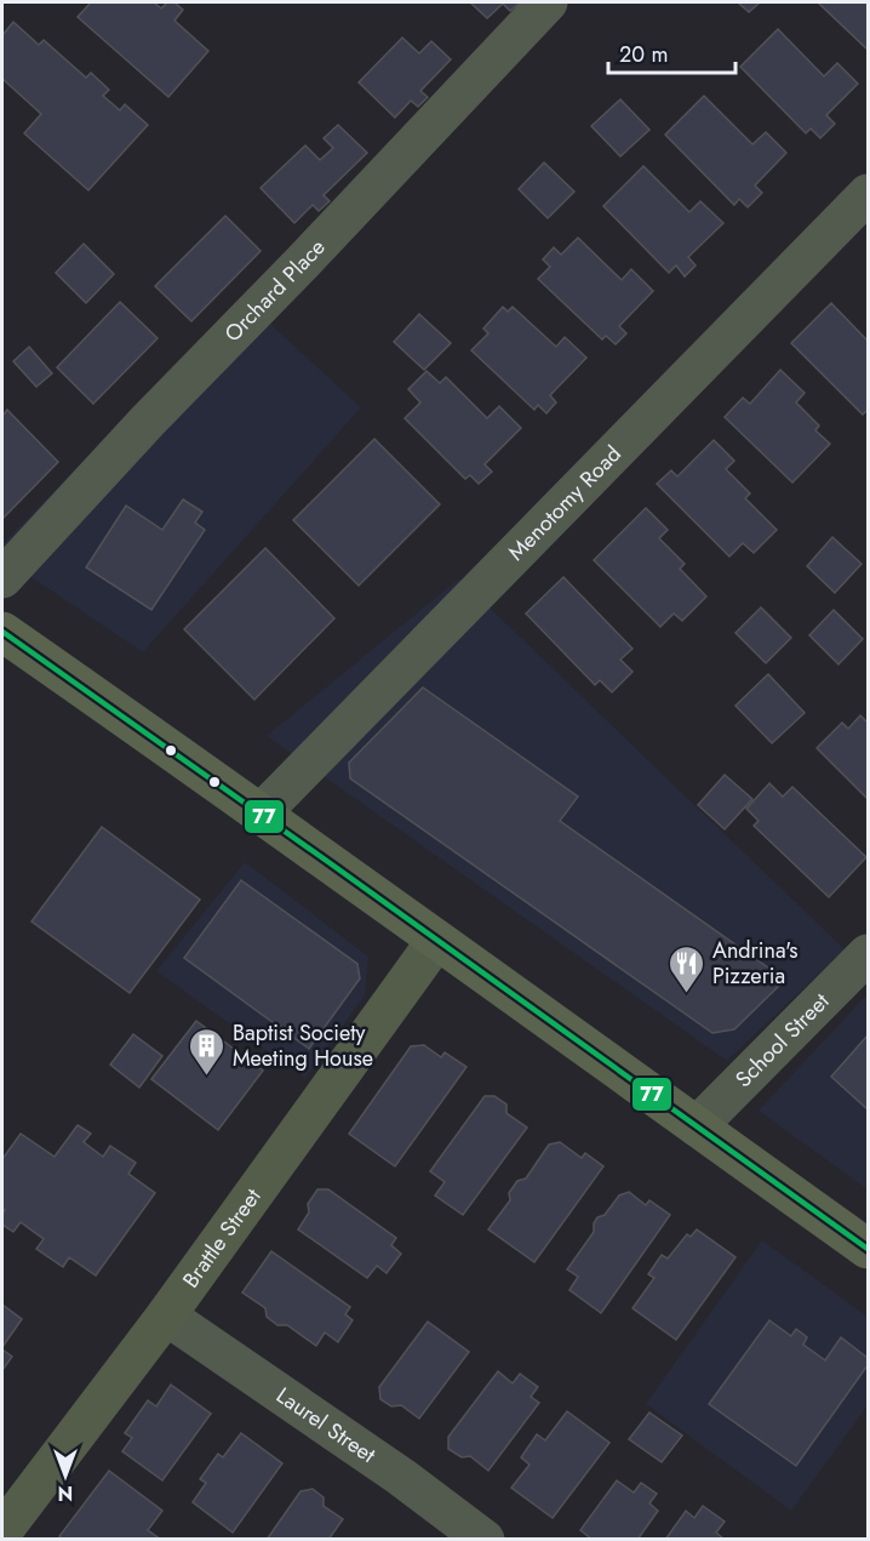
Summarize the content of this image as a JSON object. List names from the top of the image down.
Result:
{
  "streets": {
    "main road": ["Brattle Street"],
    "street": [
      "Orchard Place",
      "Menotomy Road",
      "School Street",
      "Laurel Street"
    ]
  },
  "crossings": [
    ["Brattle Street", "Laurel Street"]
  ],
  "places": {
    "restaurant": ["Andrina's Pizzeria"],
    "building": ["Baptist Society Meeting House"]
  },
  "lines": ["transit line 77"],
  "scale_bar": "20 m",
  "north": "bottom"
}
